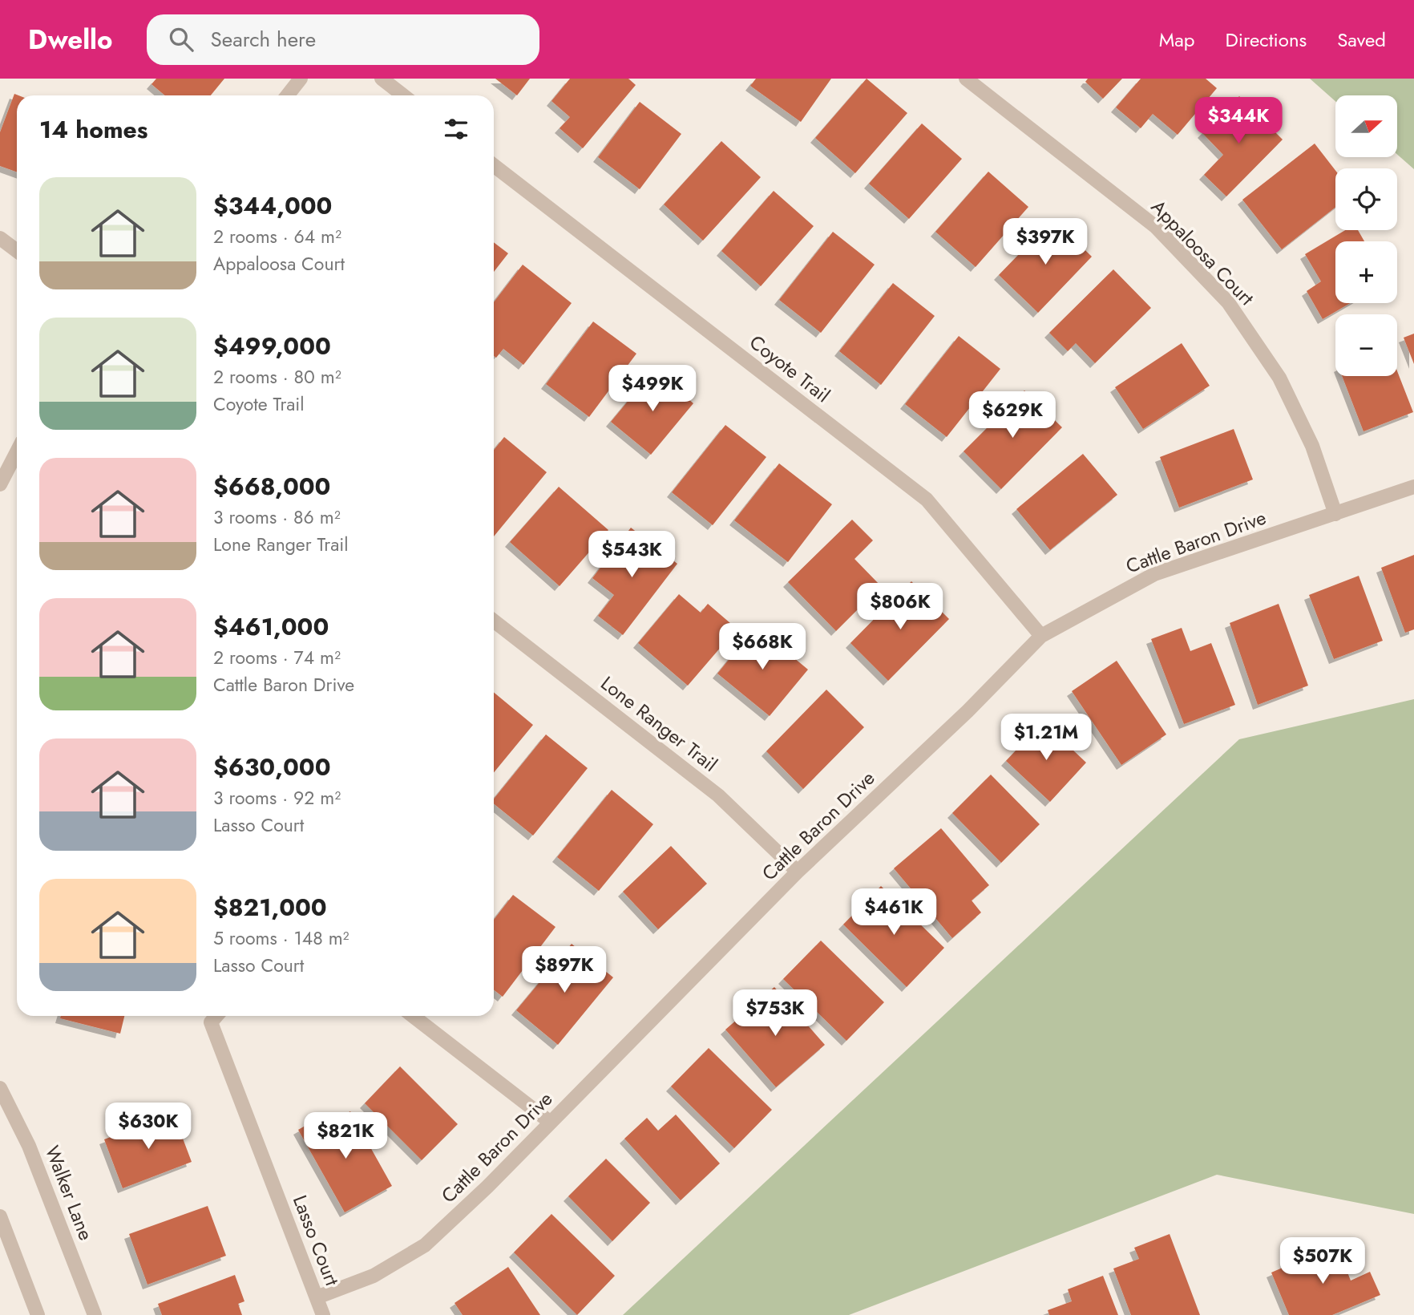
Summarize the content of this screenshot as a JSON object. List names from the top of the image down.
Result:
{
  "streets": {
    "street": [
      "Appaloosa Court",
      "Coyote Trail",
      "Cattle Baron Drive",
      "Lone Ranger Trail",
      "Walker Lane",
      "Lasso Court"
    ]
  },
  "crossings": [
    ["Appaloosa Court", "Cattle Baron Drive"],
    ["Coyote Trail", "Cattle Baron Drive"],
    ["Cattle Baron Drive", "Lone Ranger Trail"],
    ["Cattle Baron Drive", "Lasso Court"]
  ],
  "north": "right",
  "page": {
    "header": "Dwello",
    "search": "Search here",
    "nav": ["Map", "Directions", "Saved"],
    "map_buttons": ["+", "−"],
    "heading": "14 homes",
    "price": [
      "$344K",
      "$397K",
      "$499K",
      "$629K",
      "$543K",
      "$806K",
      "$668K",
      "$1.21M",
      "$461K",
      "$897K",
      "$753K",
      "$630K",
      "$821K",
      "$507K"
    ],
    "list": [
      {
        "name": "$344,000",
        "note": "2 rooms · 64 m² · Appaloosa Court"
      },
      {
        "name": "$499,000",
        "note": "2 rooms · 80 m² · Coyote Trail"
      },
      {
        "name": "$668,000",
        "note": "3 rooms · 86 m² · Lone Ranger Trail"
      },
      {
        "name": "$461,000",
        "note": "2 rooms · 74 m² · Cattle Baron Drive"
      },
      {
        "name": "$630,000",
        "note": "3 rooms · 92 m² · Lasso Court"
      },
      {
        "name": "$821,000",
        "note": "5 rooms · 148 m² · Lasso Court"
      }
    ]
  }
}
